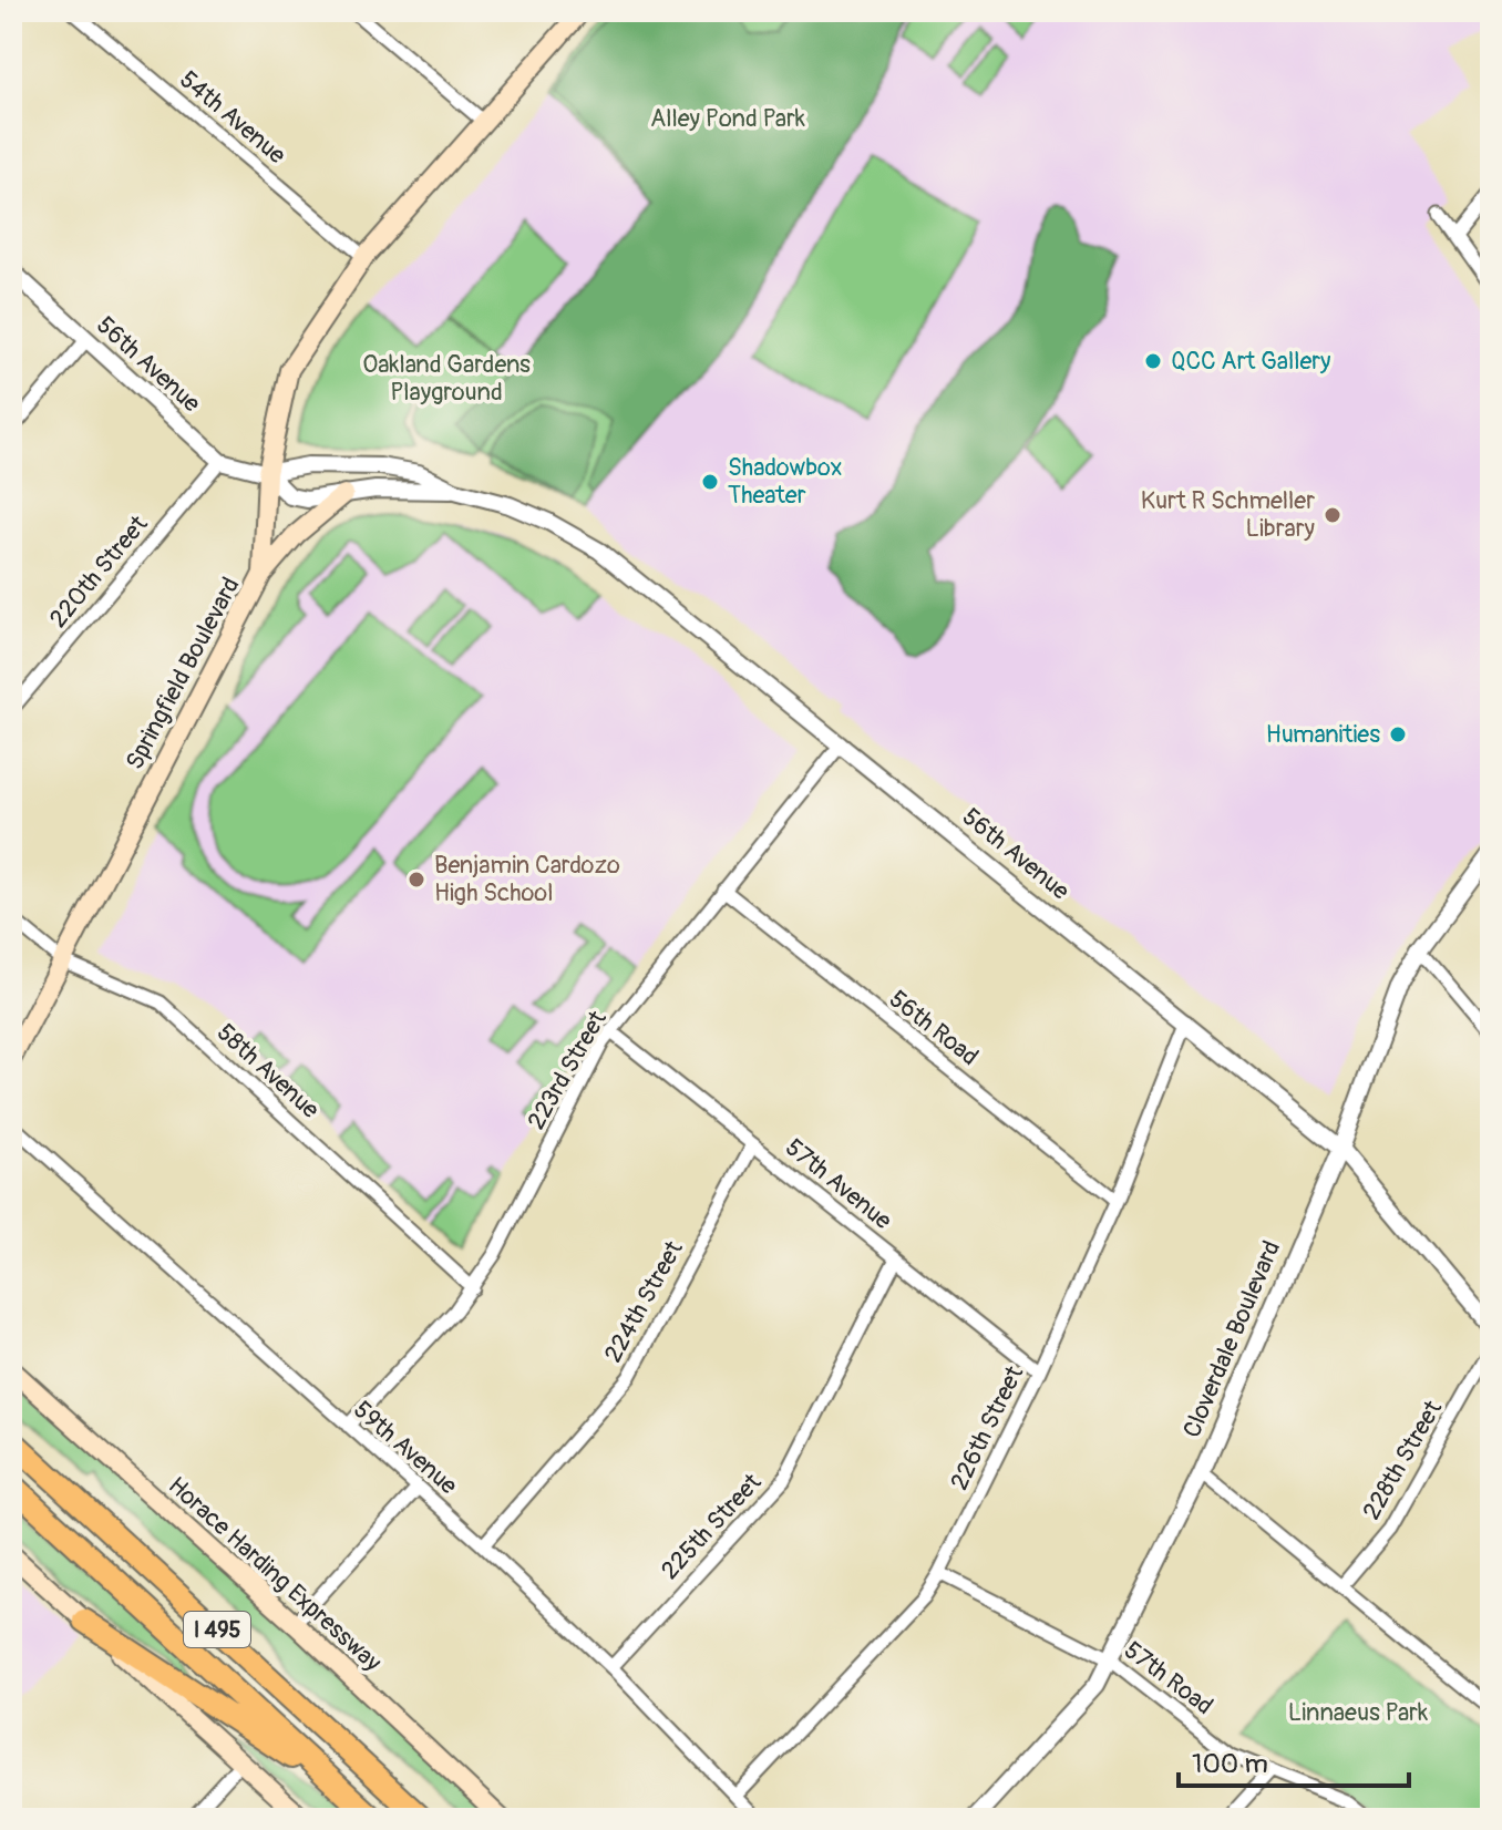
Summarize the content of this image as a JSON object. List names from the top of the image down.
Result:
{
  "streets": {
    "highway": ["I 495"],
    "main road": ["Springfield Boulevard", "Horace Harding Expressway"],
    "street": [
      "54th Avenue",
      "56th Avenue",
      "220th Street",
      "56th Road",
      "223rd Street",
      "58th Avenue",
      "57th Avenue",
      "224th Street",
      "Cloverdale Boulevard",
      "226th Street",
      "59th Avenue",
      "228th Street",
      "225th Street",
      "57th Road"
    ]
  },
  "crossings": [
    ["54th Avenue", "Springfield Boulevard"],
    ["56th Avenue", "220th Street"],
    ["56th Avenue", "Springfield Boulevard"],
    ["56th Avenue", "223rd Street"],
    ["56th Avenue", "Cloverdale Boulevard"],
    ["56th Avenue", "226th Street"],
    ["Springfield Boulevard", "58th Avenue"],
    ["56th Road", "223rd Street"],
    ["56th Road", "226th Street"],
    ["223rd Street", "58th Avenue"],
    ["223rd Street", "57th Avenue"],
    ["223rd Street", "59th Avenue"],
    ["57th Avenue", "224th Street"],
    ["57th Avenue", "226th Street"],
    ["57th Avenue", "225th Street"],
    ["224th Street", "59th Avenue"],
    ["Cloverdale Boulevard", "57th Road"],
    ["226th Street", "59th Avenue"],
    ["226th Street", "57th Road"],
    ["59th Avenue", "225th Street"]
  ],
  "parks": ["Alley Pond Park", "Oakland Gardens Playground", "Linnaeus Park"],
  "places": [
    "QCC Art Gallery",
    "Shadowbox Theater",
    "Kurt R Schmeller Library",
    "Humanities",
    "Benjamin Cardozo High School"
  ],
  "scale_bar": "100 m"
}
